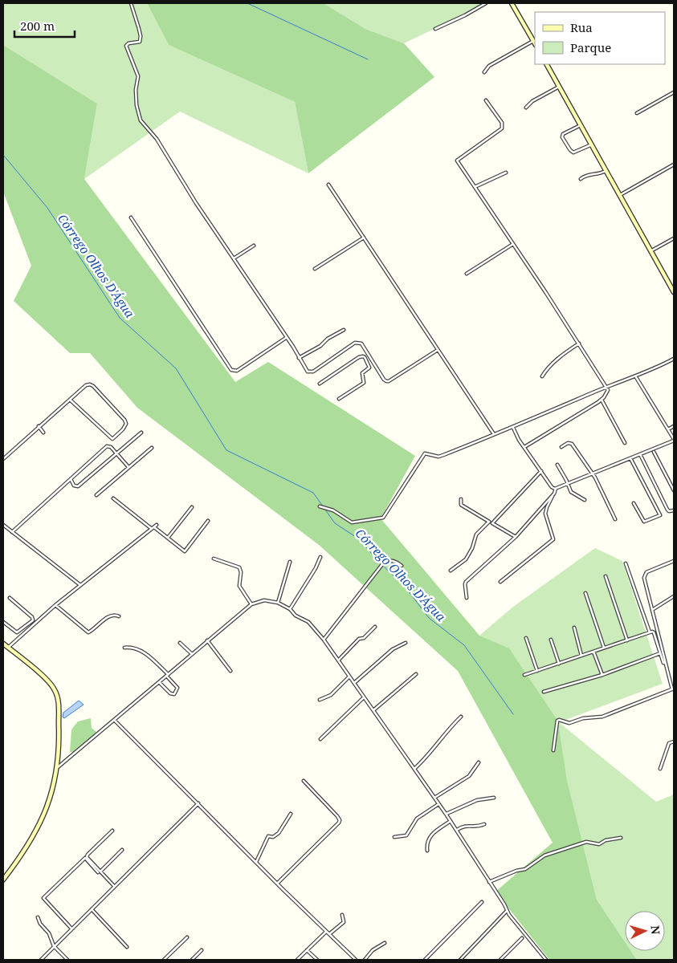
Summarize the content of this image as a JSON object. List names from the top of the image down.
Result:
{
  "water": ["Córrego Olhos D'Água"],
  "legend": ["Rua", "Parque"],
  "scale_bar": "200 m",
  "north": "right"
}
